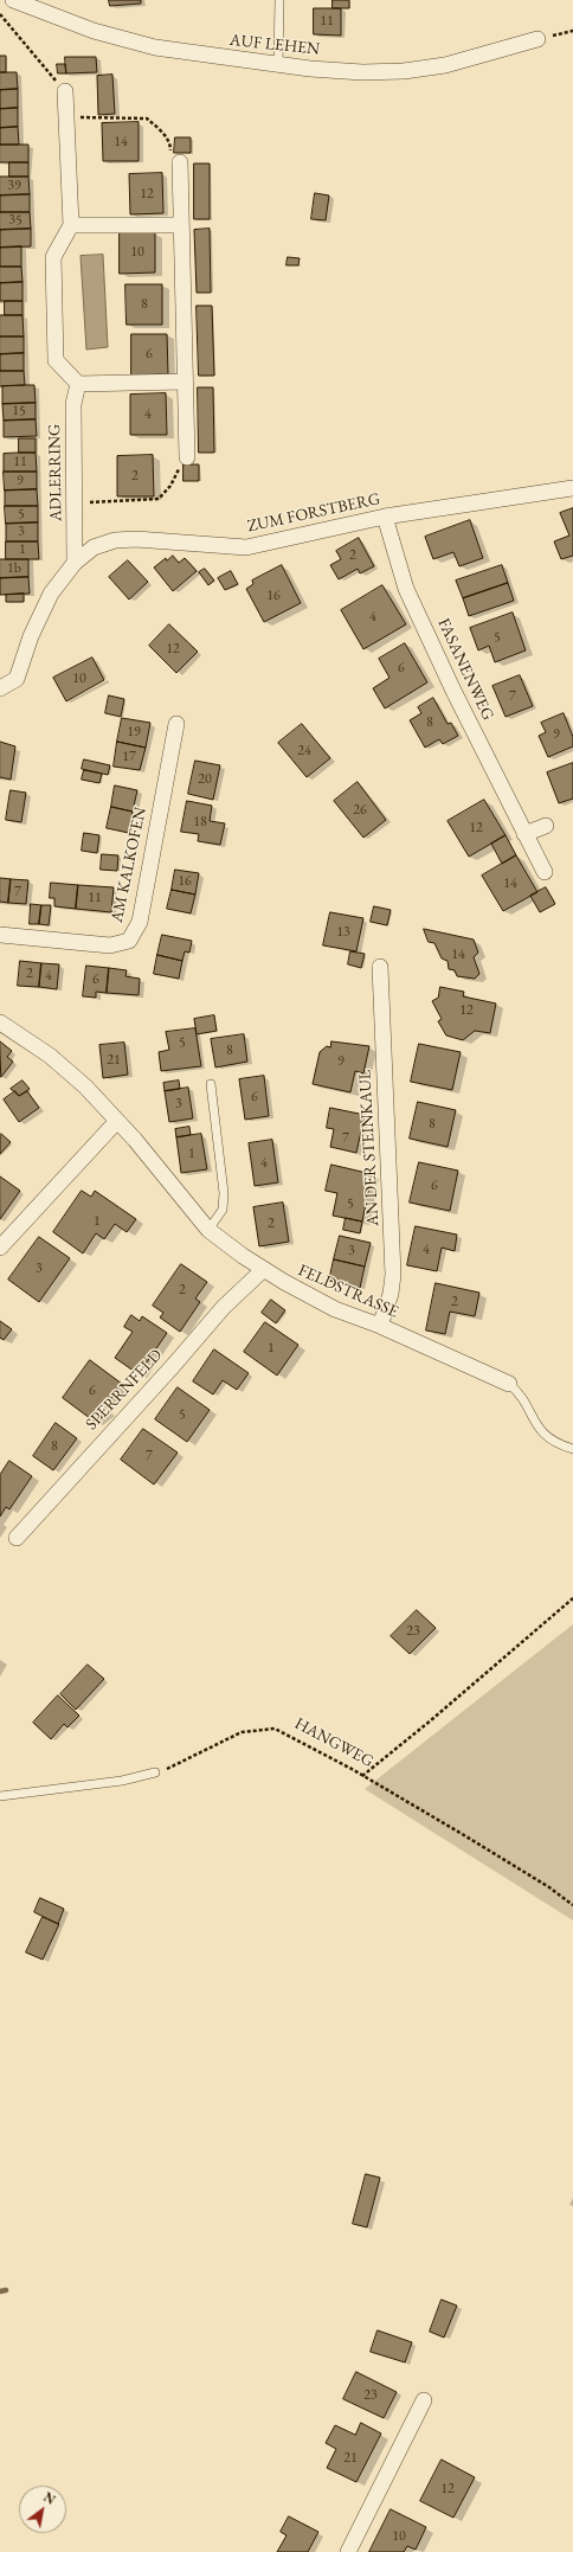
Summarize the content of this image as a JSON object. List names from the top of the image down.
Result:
{
  "streets": {
    "street": [
      "AUF LEHEN",
      "ADLERRING",
      "ZUM FORSTBERG",
      "FASANENWEG",
      "AM KALKOFEN",
      "AN DER STEINKAUL",
      "FELDSTRASSE",
      "SPERRNFELD"
    ],
    "path": ["HANGWEG"]
  },
  "crossings": [
    ["ADLERRING", "ZUM FORSTBERG"],
    ["ZUM FORSTBERG", "FASANENWEG"],
    ["AN DER STEINKAUL", "FELDSTRASSE"],
    ["FELDSTRASSE", "SPERRNFELD"]
  ],
  "house_numbers": [
    "11",
    "14",
    "39",
    "12",
    "35",
    "10",
    "8",
    "6",
    "15",
    "4",
    "11",
    "2",
    "9",
    "5",
    "3",
    "1",
    "2",
    "1b",
    "16",
    "4",
    "5",
    "12",
    "6",
    "10",
    "7",
    "8",
    "19",
    "9",
    "24",
    "17",
    "20",
    "26",
    "18",
    "12",
    "16",
    "14",
    "7",
    "11",
    "13",
    "14",
    "2",
    "4",
    "6",
    "12",
    "5",
    "8",
    "21",
    "9",
    "6",
    "3",
    "8",
    "7",
    "1",
    "4",
    "6",
    "5",
    "1",
    "2",
    "4",
    "3",
    "3",
    "2",
    "2",
    "1",
    "6",
    "5",
    "8",
    "7",
    "23",
    "23",
    "21",
    "12",
    "10"
  ],
  "north": "top right"
}
